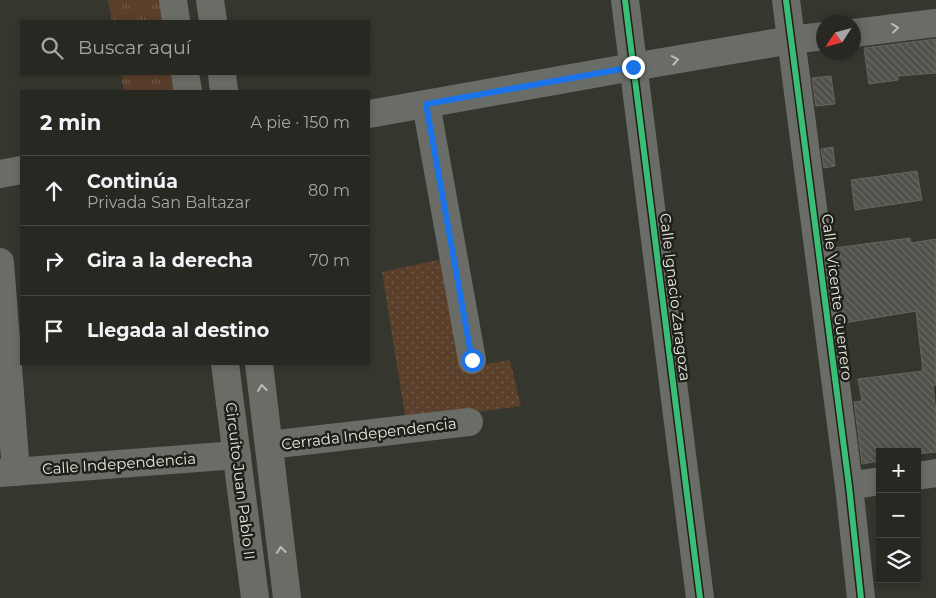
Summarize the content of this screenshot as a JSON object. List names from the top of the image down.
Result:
{
  "streets": {
    "main road": ["Circuito Juan Pablo II"],
    "street": [
      "Calle Ignacio Zaragoza",
      "Calle Vicente Guerrero",
      "Cerrada Independencia",
      "Calle Independencia"
    ]
  },
  "crossings": [
    ["Calle Independencia", "Circuito Juan Pablo II"]
  ],
  "north": "bottom left",
  "page": {
    "search": "Buscar aquí",
    "heading": ["2 min", "A pie · 150 m"],
    "list": [
      ["Continúa", "Privada San Baltazar", "80 m"],
      ["Gira a la derecha", "70 m"],
      "Llegada al destino"
    ],
    "map_buttons": ["+", "−"]
  }
}
